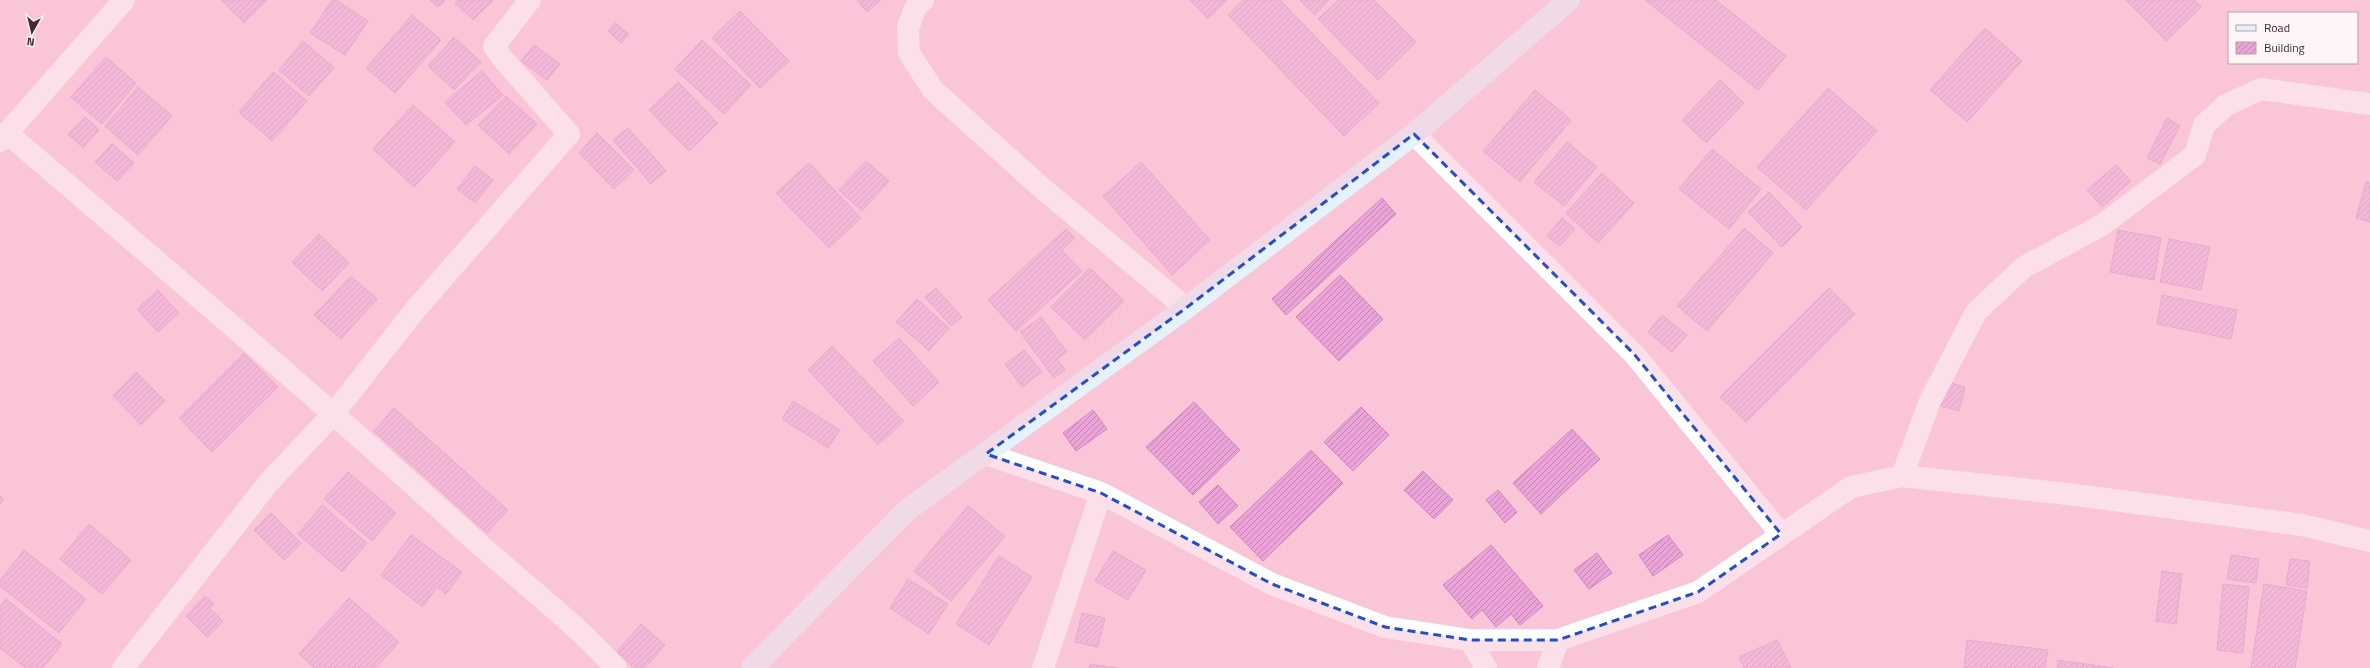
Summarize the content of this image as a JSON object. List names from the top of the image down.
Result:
{
  "legend": ["Road", "Building"],
  "north": "bottom"
}
